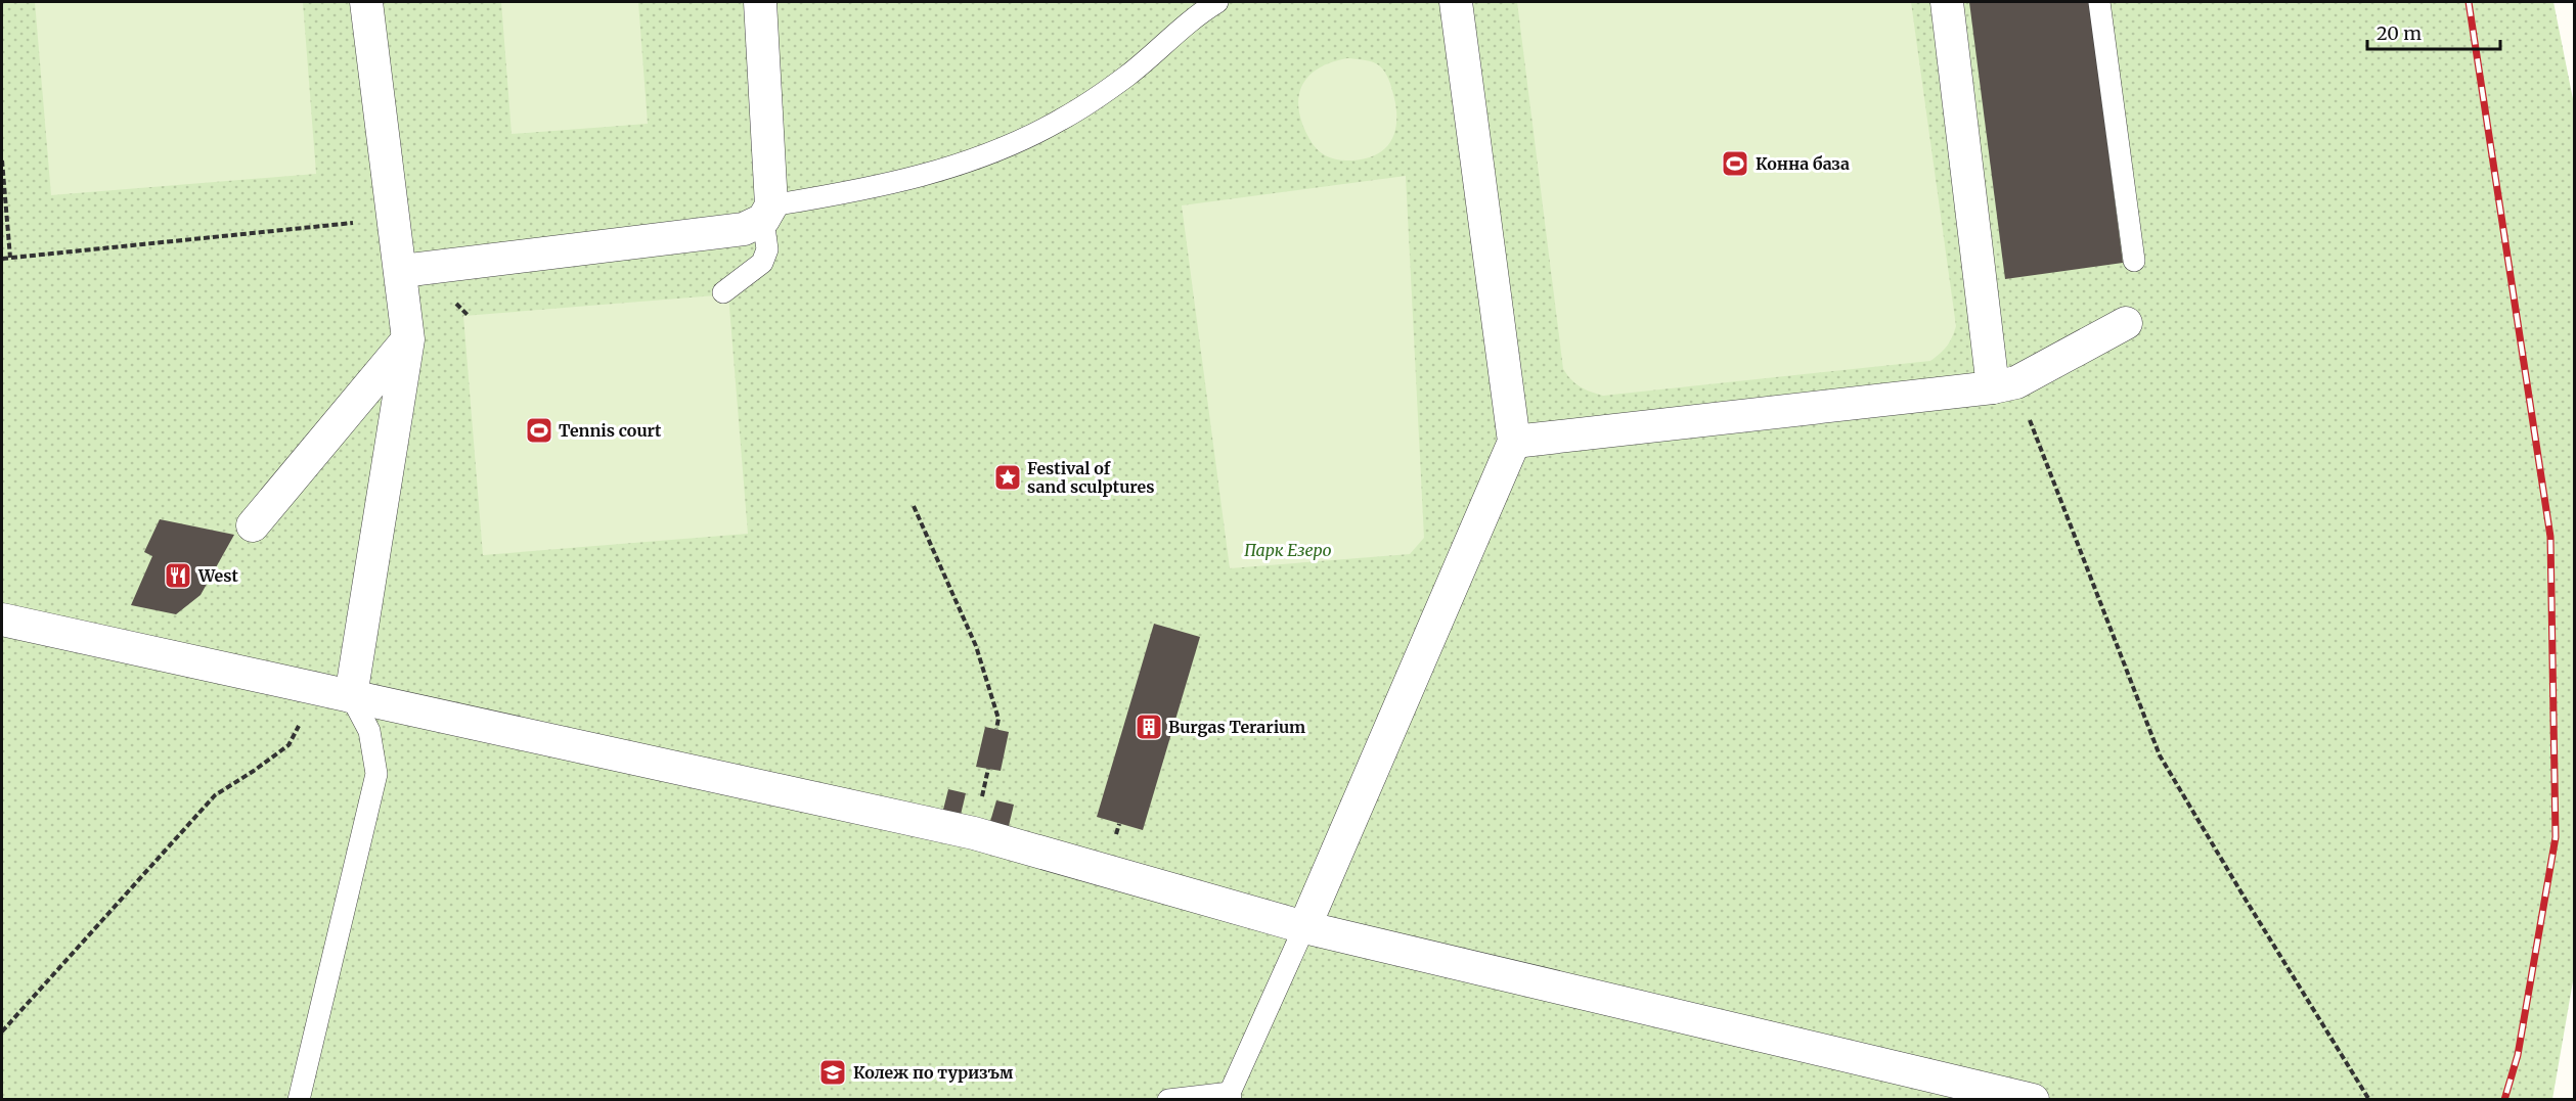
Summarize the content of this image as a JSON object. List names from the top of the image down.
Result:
{
  "parks": ["Парк Езеро"],
  "places": {
    "sports": ["Конна база", "Tennis court"],
    "place": ["Festival of sand sculptures"],
    "restaurant": ["West"],
    "building": ["Burgas Terarium"],
    "school or university": ["Колеж по туризъм"]
  },
  "scale_bar": "20 m"
}
